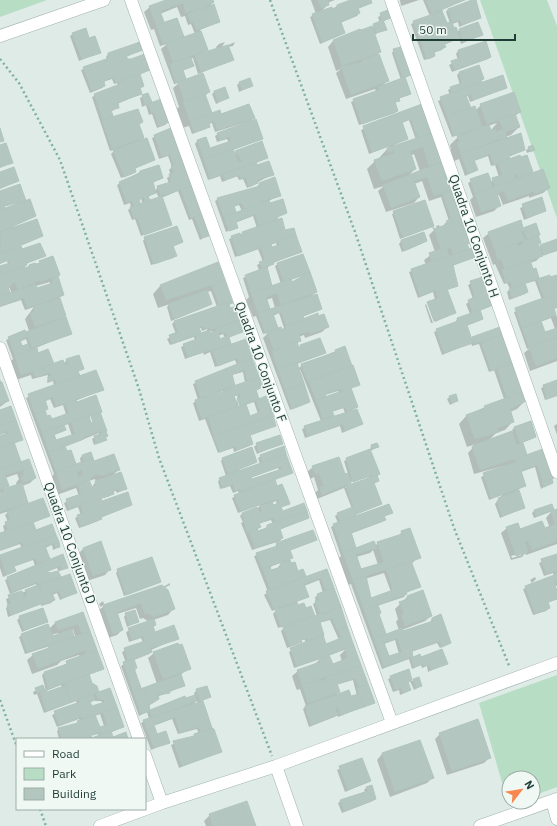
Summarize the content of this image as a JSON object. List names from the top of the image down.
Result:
{
  "streets": {
    "street": ["Quadra 10 Conjunto H", "Quadra 10 Conjunto F", "Quadra 10 Conjunto D"]
  },
  "legend": ["Road", "Park", "Building"],
  "scale_bar": "50 m",
  "north": "top right"
}
